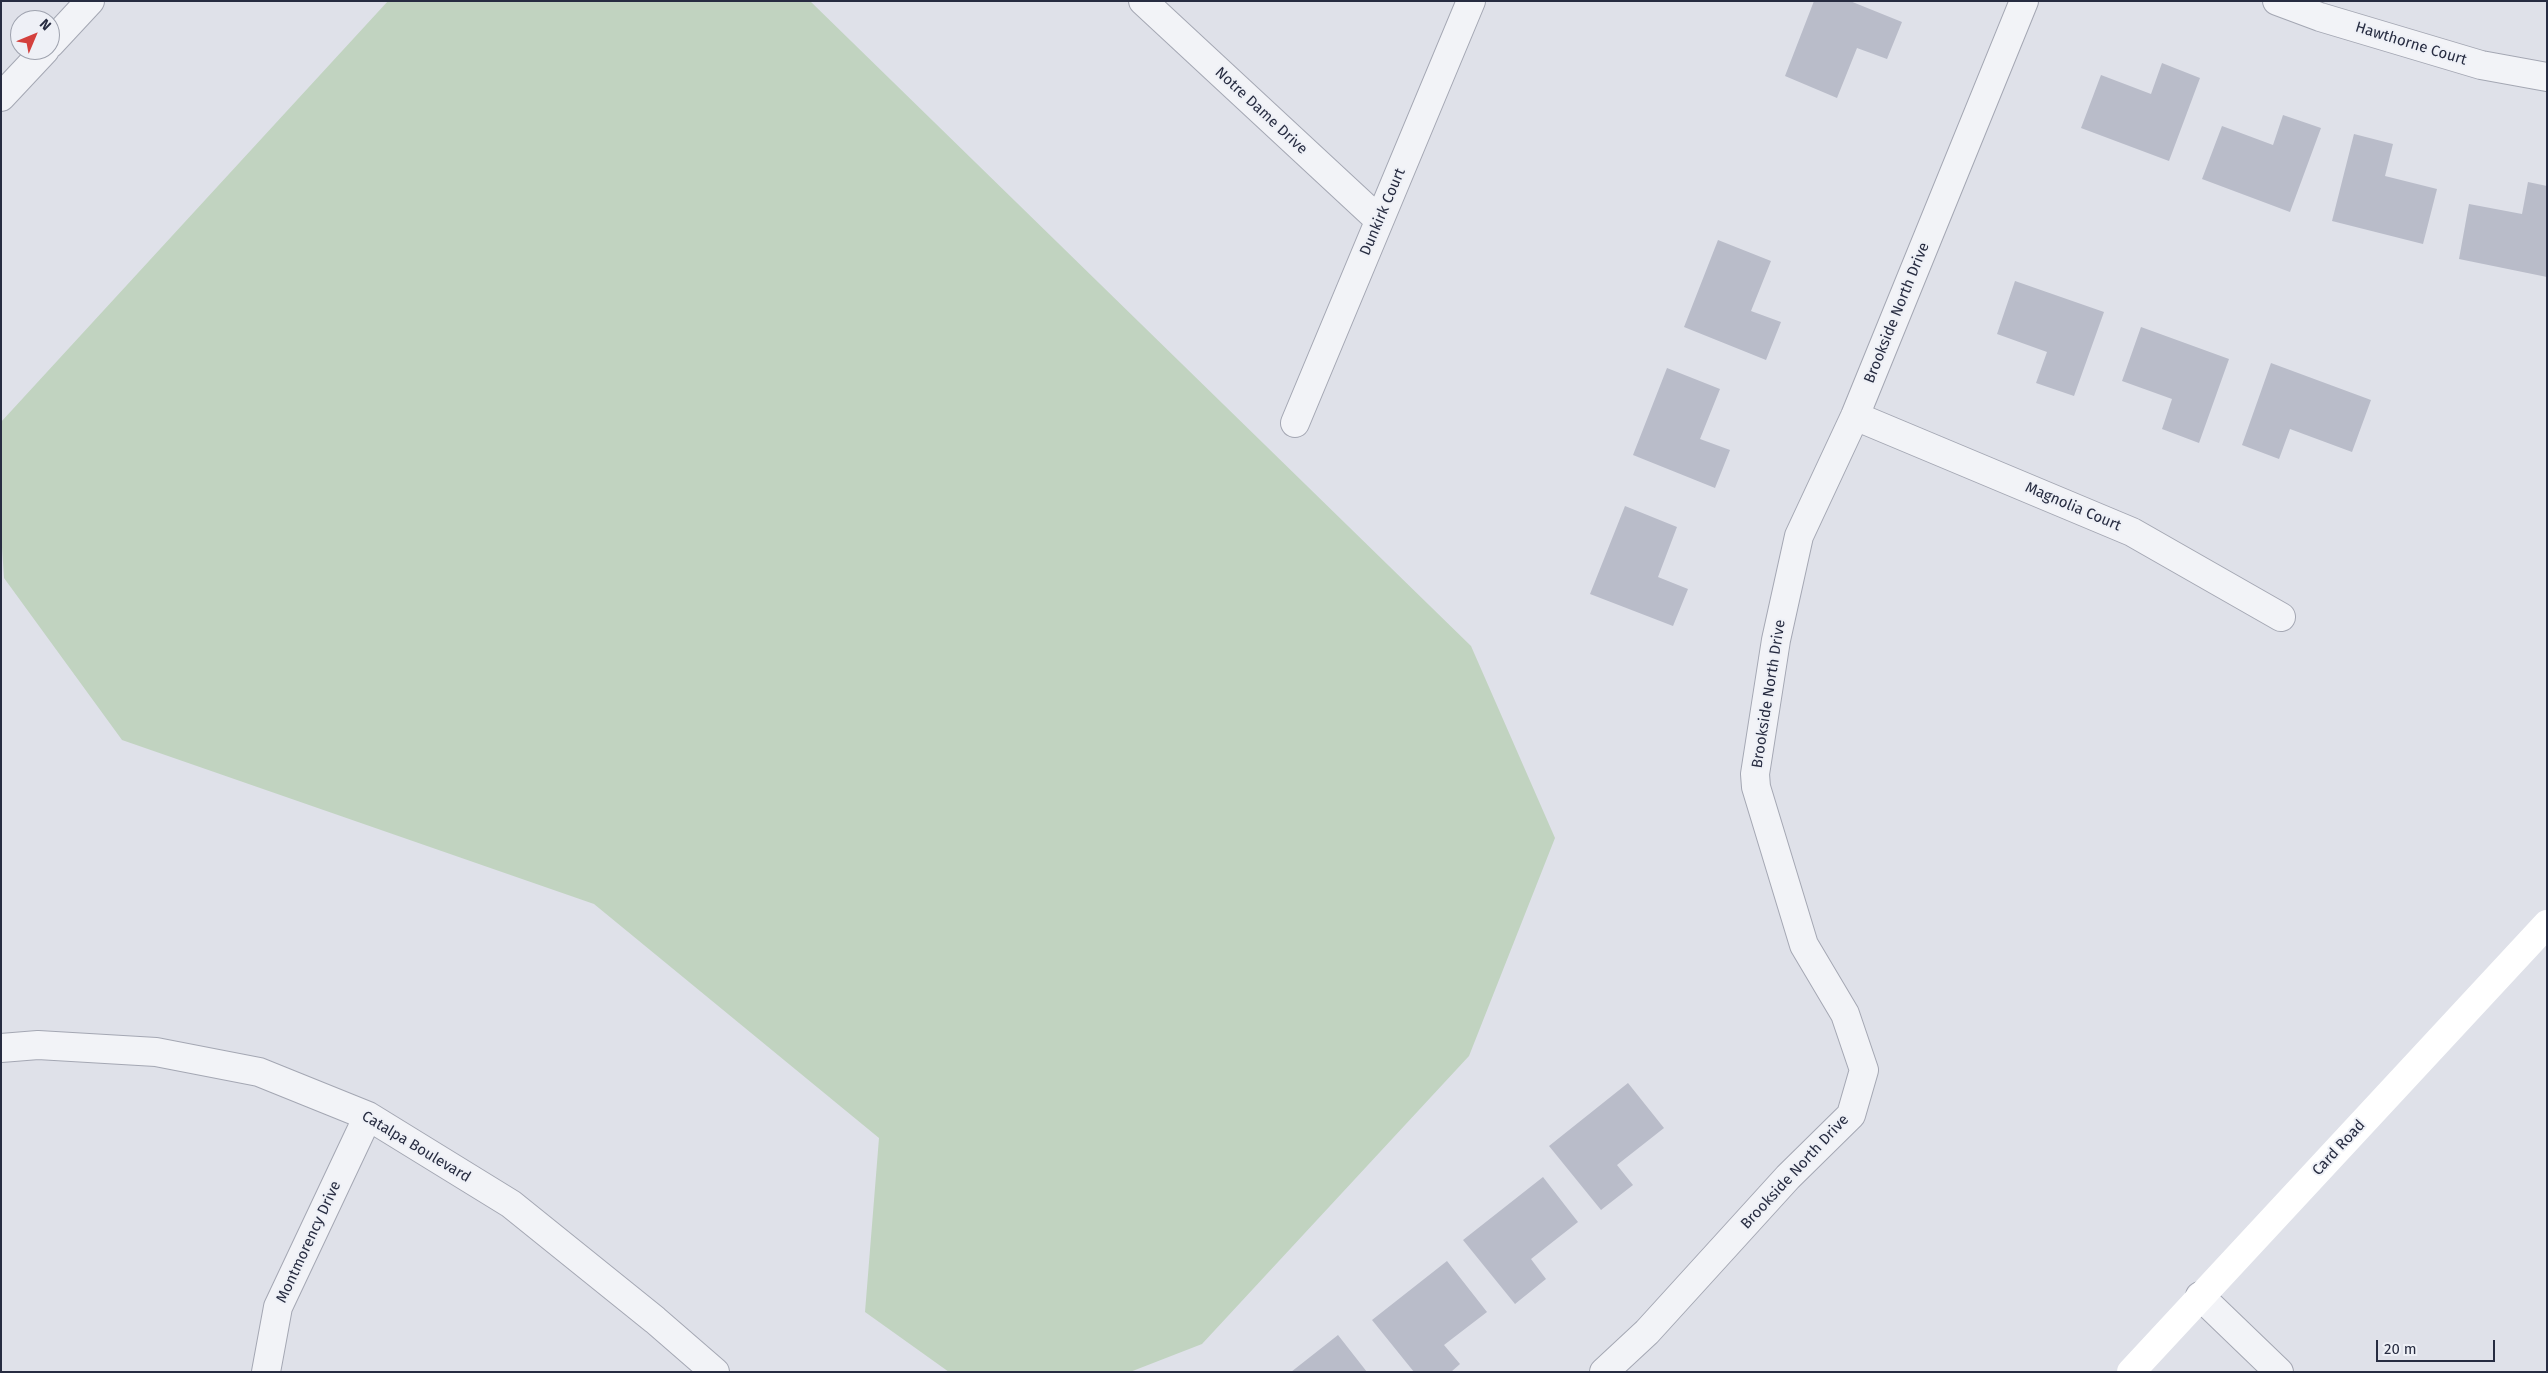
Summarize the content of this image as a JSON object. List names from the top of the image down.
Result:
{
  "streets": {
    "street": [
      "Hawthorne Court",
      "Notre Dame Drive",
      "Dunkirk Court",
      "Brookside North Drive",
      "Magnolia Court",
      "Catalpa Boulevard",
      "Card Road",
      "Montmorency Drive"
    ]
  },
  "crossings": [
    ["Notre Dame Drive", "Dunkirk Court"],
    ["Brookside North Drive", "Magnolia Court"],
    ["Catalpa Boulevard", "Montmorency Drive"]
  ],
  "scale_bar": "20 m",
  "north": "top right"
}
